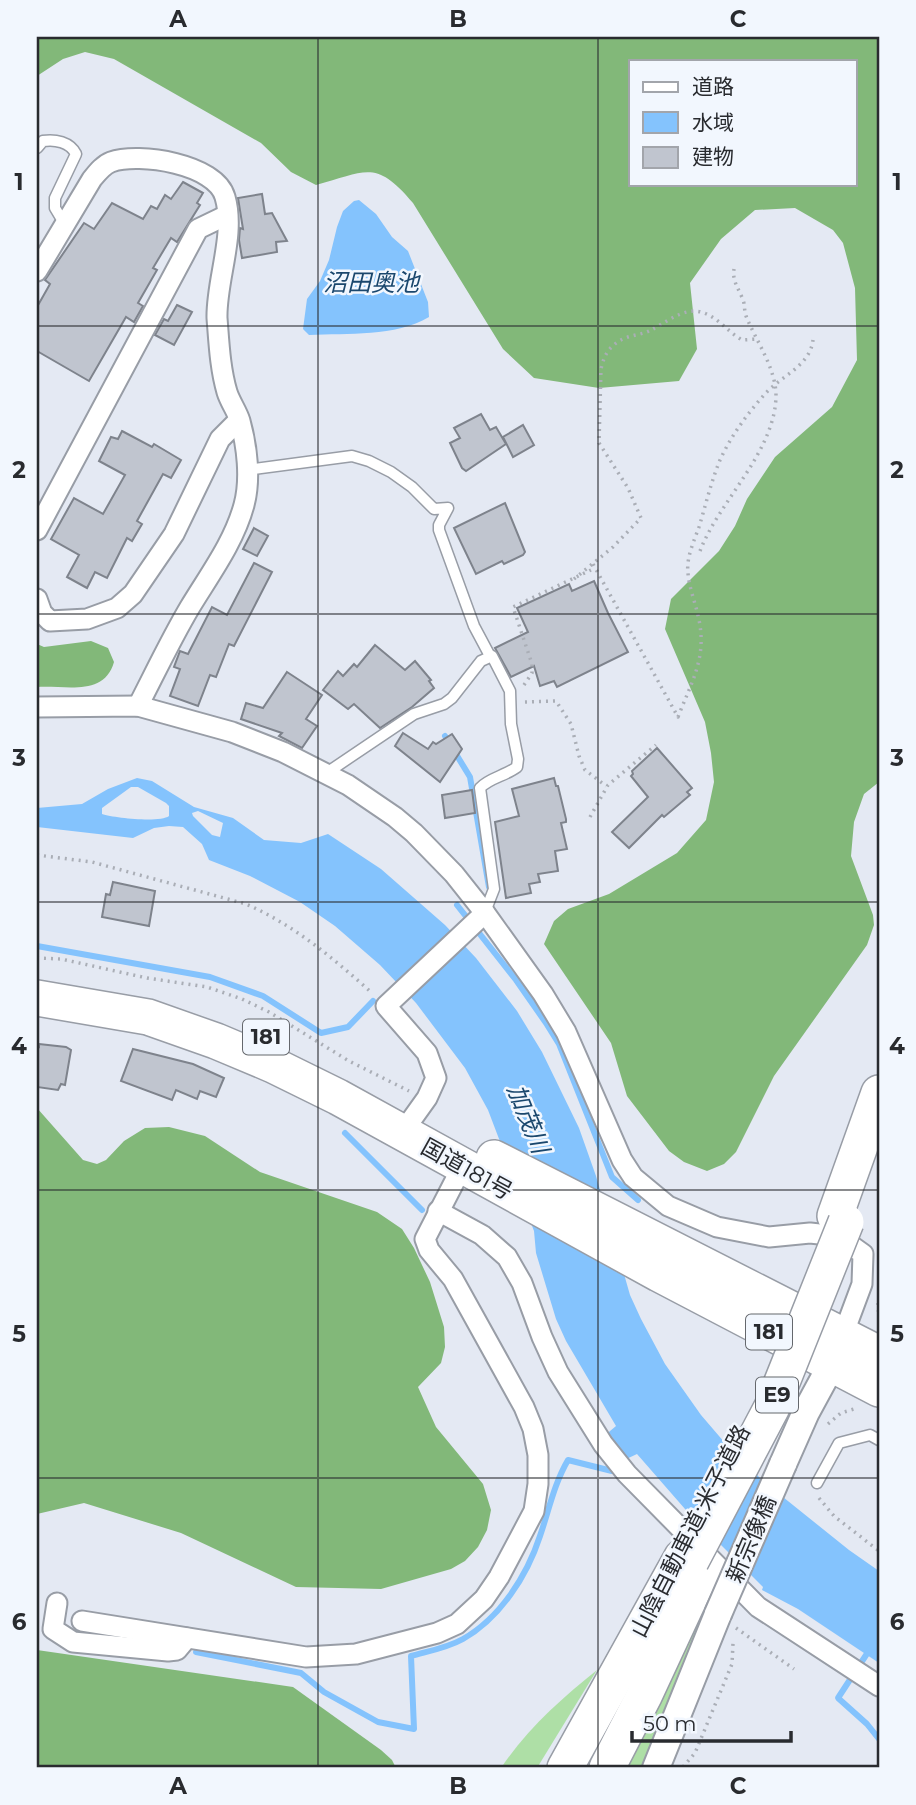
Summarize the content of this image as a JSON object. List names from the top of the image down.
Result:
{
  "streets": {
    "highway": [
      "181",
      "国道181号",
      "E9",
      "山陰自動車道;米子道路"
    ],
    "street": ["新宗像橋"]
  },
  "crossings": [
    ["国道181号", "新宗像橋"]
  ],
  "water": ["沼田奥池", "加茂川"],
  "legend": ["道路", "水域", "建物"],
  "scale_bar": "50 m",
  "grid": {
    "columns": ["A", "B", "C"],
    "rows": [
      "1",
      "2",
      "3",
      "4",
      "5",
      "6"
    ]
  }
}
